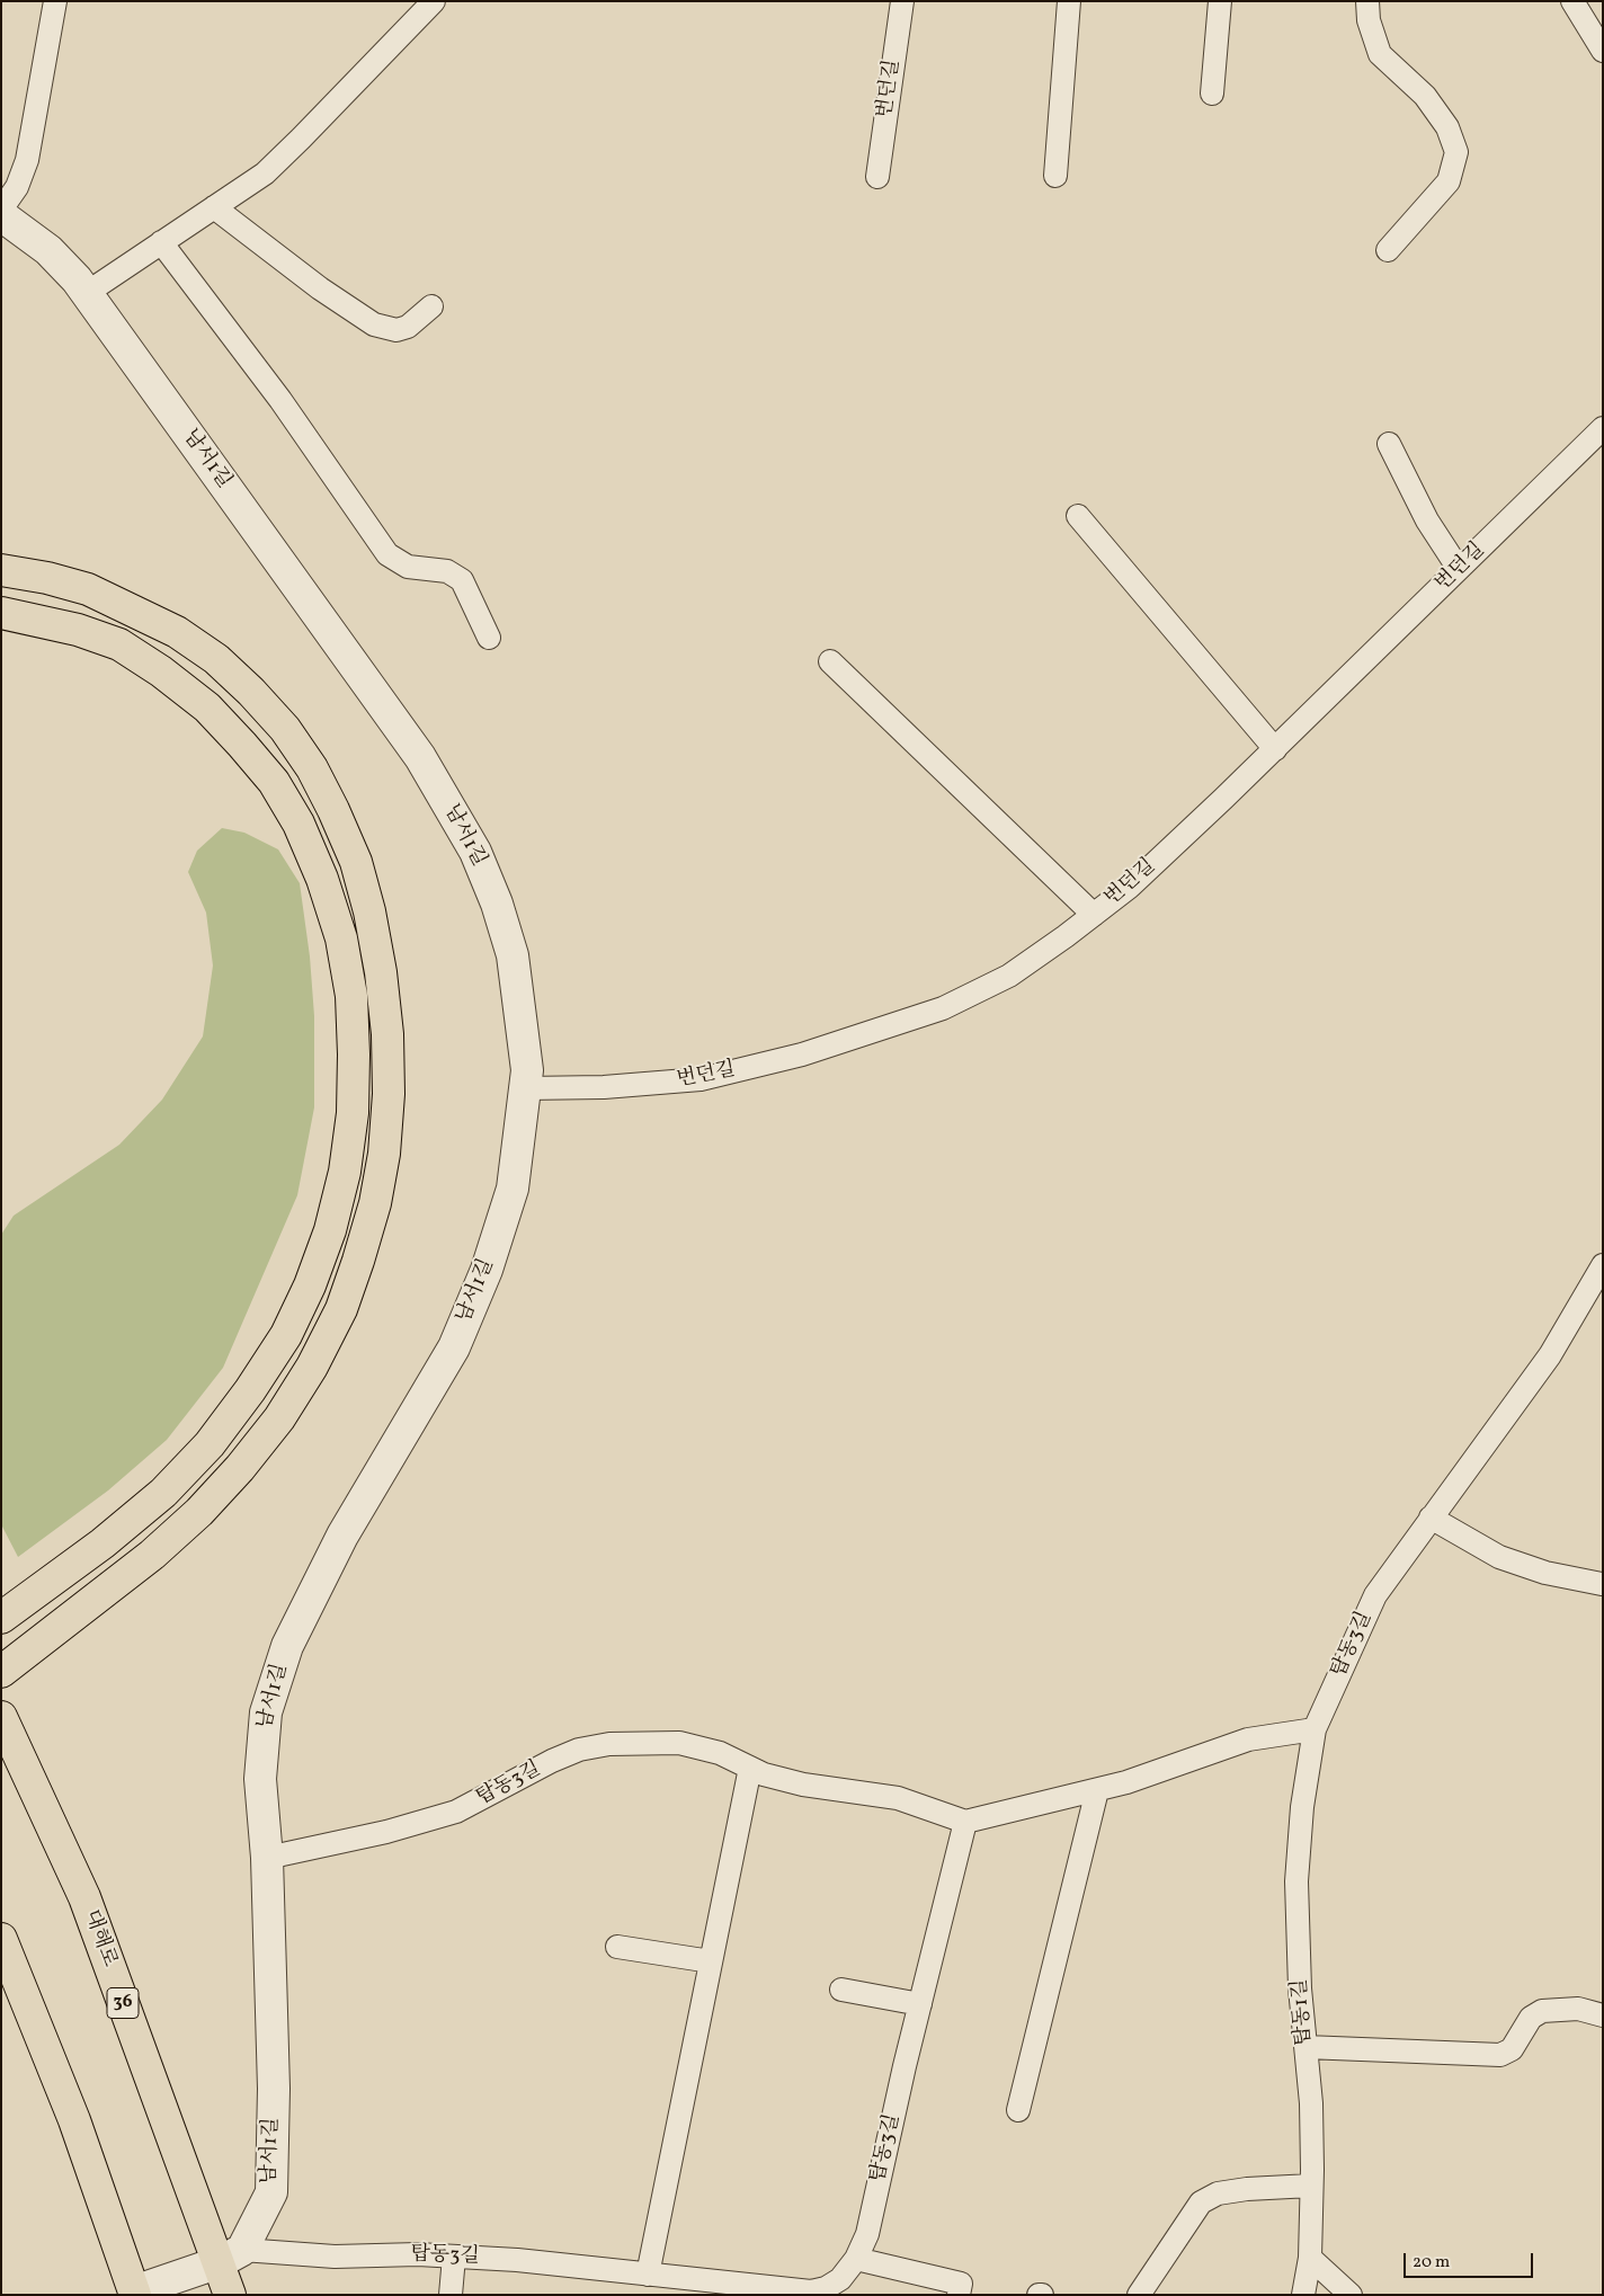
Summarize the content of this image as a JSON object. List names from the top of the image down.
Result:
{
  "streets": {
    "highway": ["대해로", "36"],
    "street": ["남서1길"],
    "lane": ["번던길", "탑동3길", "탑동1길"]
  },
  "crossings": [
    ["번던길", "남서1길"],
    ["남서1길", "탑동3길"],
    ["남서1길", "대해로"],
    ["탑동3길", "대해로"],
    ["탑동3길", "탑동1길"]
  ],
  "scale_bar": "20 m"
}
